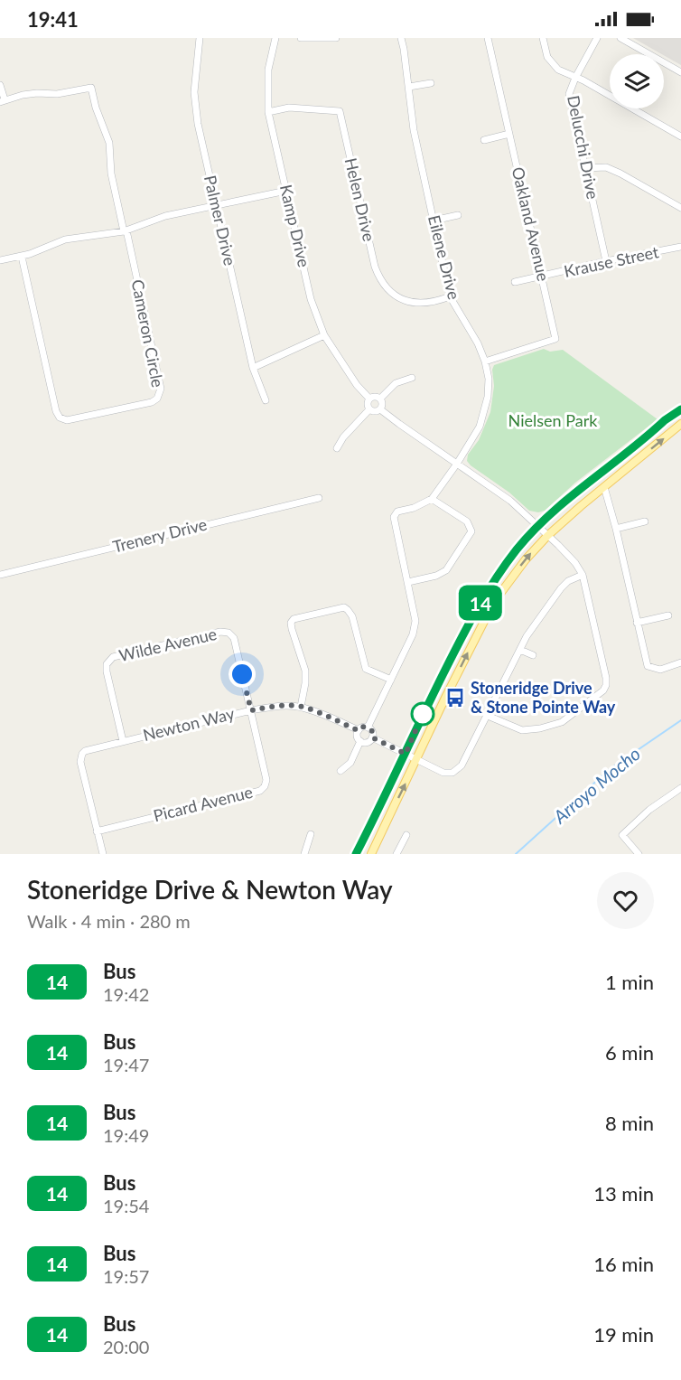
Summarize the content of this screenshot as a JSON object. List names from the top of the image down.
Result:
{
  "streets": {
    "street": [
      "Delucchi Drive",
      "Helen Drive",
      "Palmer Drive",
      "Oakland Avenue",
      "Kamp Drive",
      "Eilene Drive",
      "Krause Street",
      "Cameron Circle",
      "Trenery Drive",
      "Wilde Avenue",
      "Newton Way",
      "Picard Avenue"
    ]
  },
  "crossings": [
    ["Delucchi Drive", "Krause Street"],
    ["Helen Drive", "Kamp Drive"],
    ["Helen Drive", "Eilene Drive"],
    ["Oakland Avenue", "Eilene Drive"],
    ["Oakland Avenue", "Krause Street"],
    ["Wilde Avenue", "Newton Way"],
    ["Wilde Avenue", "Picard Avenue"],
    ["Newton Way", "Picard Avenue"]
  ],
  "water": ["Arroyo Mocho"],
  "parks": ["Nielsen Park"],
  "places": {
    "bus stop": ["Stoneridge Drive & Stone Pointe Way"]
  },
  "lines": ["bus line 14"],
  "page": {
    "status": "19:41",
    "on_map": "14",
    "heading": ["Stoneridge Drive & Newton Way", "Walk · 4 min · 280 m"],
    "list": [
      {
        "mark": "14",
        "name": "Bus",
        "note": "19:42",
        "value": "1 min"
      },
      {
        "mark": "14",
        "name": "Bus",
        "note": "19:47",
        "value": "6 min"
      },
      {
        "mark": "14",
        "name": "Bus",
        "note": "19:49",
        "value": "8 min"
      },
      {
        "mark": "14",
        "name": "Bus",
        "note": "19:54",
        "value": "13 min"
      },
      {
        "mark": "14",
        "name": "Bus",
        "note": "19:57",
        "value": "16 min"
      },
      {
        "mark": "14",
        "name": "Bus",
        "note": "20:00",
        "value": "19 min"
      }
    ]
  }
}
